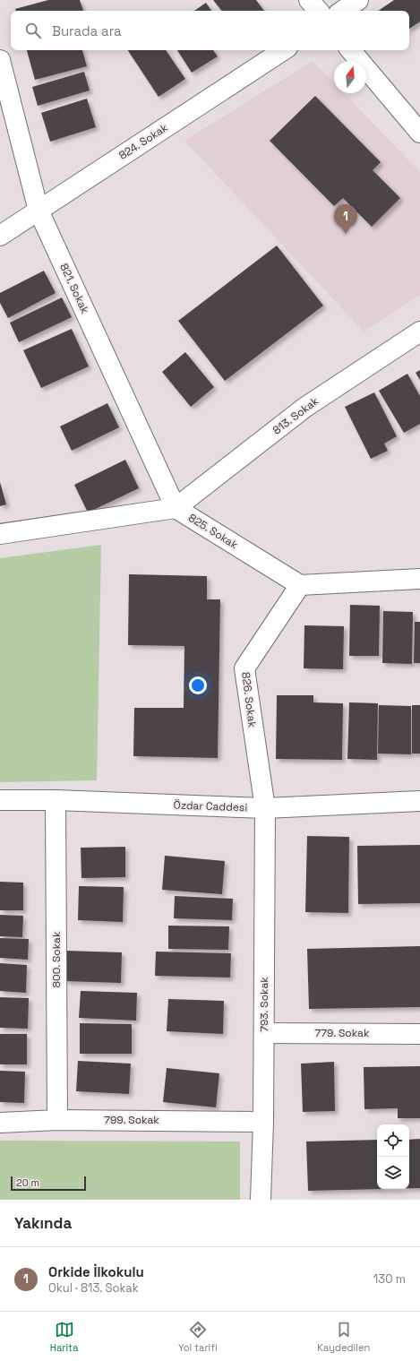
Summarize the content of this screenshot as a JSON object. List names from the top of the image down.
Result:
{
  "streets": {
    "street": [
      "824. Sokak",
      "821. Sokak",
      "813. Sokak",
      "825. Sokak",
      "826. Sokak",
      "Özdar Caddesi",
      "800. Sokak",
      "793. Sokak",
      "779. Sokak",
      "799. Sokak"
    ]
  },
  "crossings": [
    ["824. Sokak", "821. Sokak"],
    ["821. Sokak", "813. Sokak"],
    ["821. Sokak", "825. Sokak"],
    ["813. Sokak", "825. Sokak"],
    ["825. Sokak", "826. Sokak"],
    ["826. Sokak", "Özdar Caddesi"],
    ["826. Sokak", "793. Sokak"],
    ["Özdar Caddesi", "800. Sokak"],
    ["Özdar Caddesi", "793. Sokak"],
    ["800. Sokak", "799. Sokak"],
    ["793. Sokak", "779. Sokak"],
    ["793. Sokak", "799. Sokak"]
  ],
  "scale_bar": "20 m",
  "north": "top",
  "page": {
    "search": "Burada ara",
    "pins": "1",
    "scale": "20 m",
    "heading": "Yakında",
    "list": [
      {
        "mark": "1",
        "name": "Orkide İlkokulu",
        "note": "Okul · 813. Sokak",
        "value": "130 m"
      }
    ],
    "nav": ["Harita", "Yol tarifi", "Kaydedilen"]
  }
}
